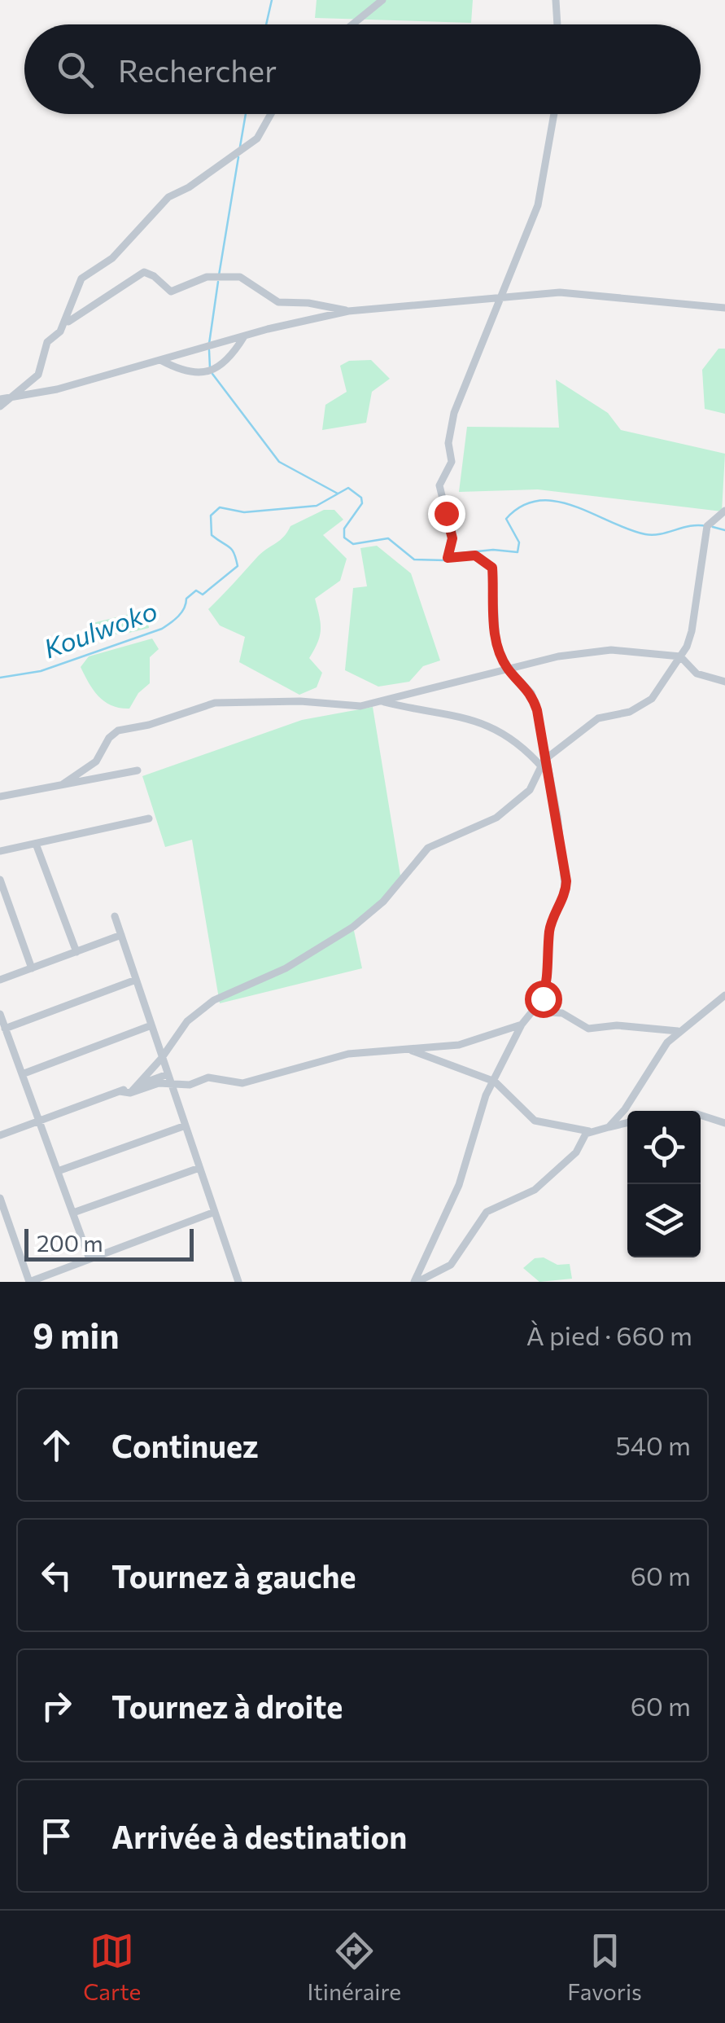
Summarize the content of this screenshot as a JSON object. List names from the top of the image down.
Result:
{
  "water": ["Koulwoko"],
  "scale_bar": "200 m",
  "page": {
    "search": "Rechercher",
    "scale": "200 m",
    "heading": ["9 min", "À pied · 660 m"],
    "list": [
      ["Continuez", "540 m"],
      ["Tournez à gauche", "60 m"],
      ["Tournez à droite", "60 m"],
      "Arrivée à destination"
    ],
    "nav": ["Carte", "Itinéraire", "Favoris"]
  }
}
